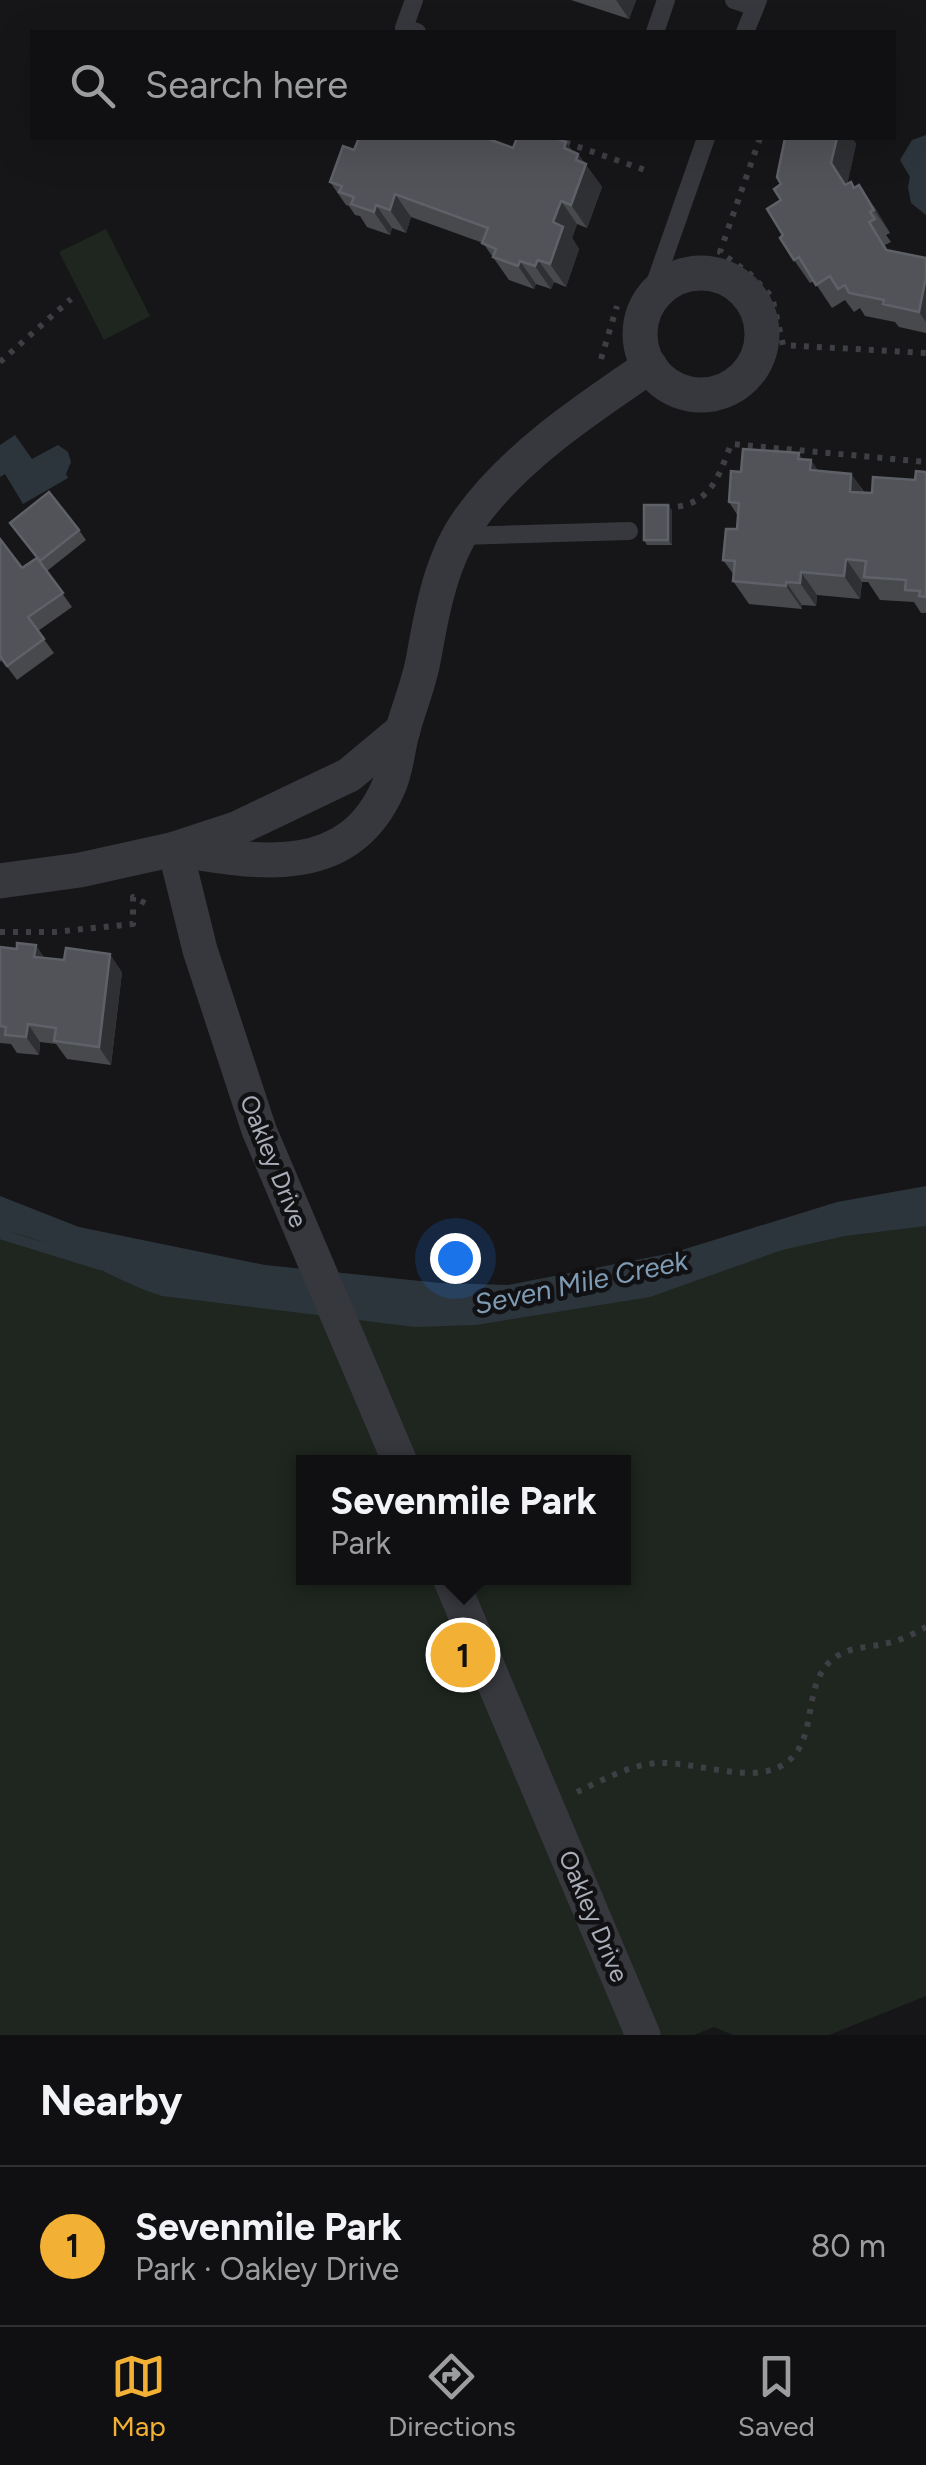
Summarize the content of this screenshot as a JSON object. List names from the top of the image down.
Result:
{
  "streets": {
    "street": ["Oakley Drive"]
  },
  "water": ["Seven Mile Creek"],
  "page": {
    "search": "Search here",
    "popup": ["Sevenmile Park", "Park"],
    "pins": "1",
    "heading": "Nearby",
    "list": [
      {
        "mark": "1",
        "name": "Sevenmile Park",
        "note": "Park · Oakley Drive",
        "value": "80 m"
      }
    ],
    "nav": ["Map", "Directions", "Saved"]
  }
}
